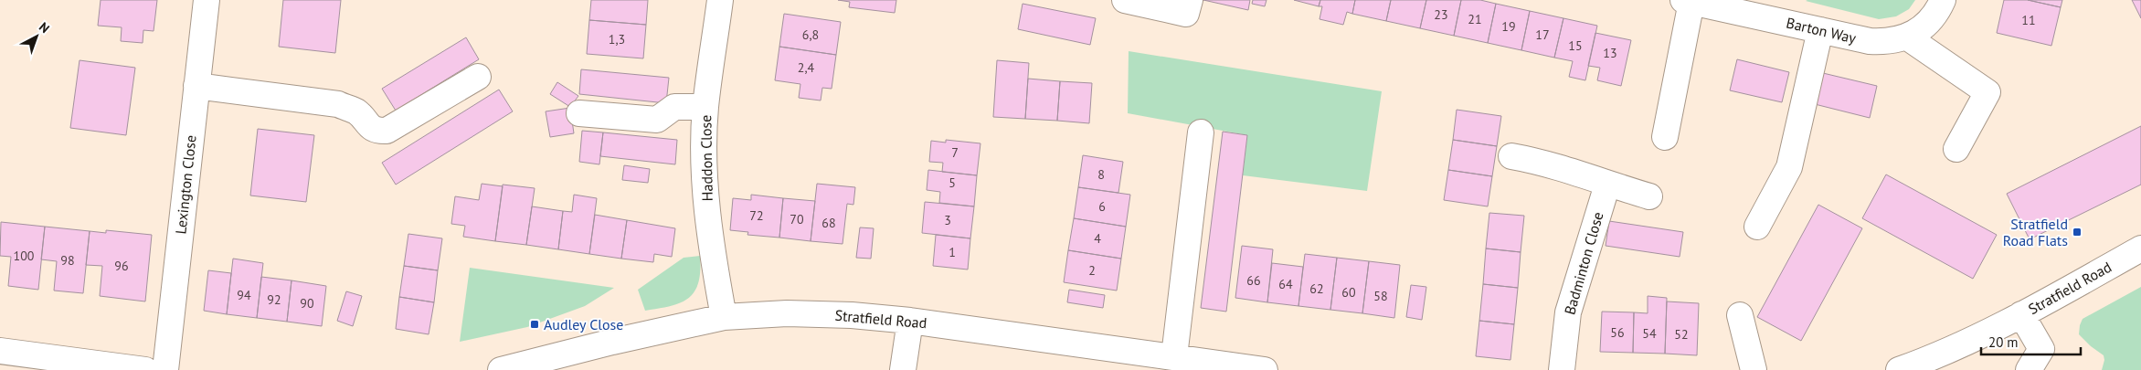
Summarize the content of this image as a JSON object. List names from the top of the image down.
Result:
{
  "streets": {
    "street": [
      "Barton Way",
      "Haddon Close",
      "Lexington Close",
      "Badminton Close",
      "Stratfield Road"
    ]
  },
  "crossings": [
    ["Haddon Close", "Stratfield Road"]
  ],
  "places": {
    "transit": ["Stratfield Road Flats", "Audley Close"]
  },
  "house_numbers": [
    "23",
    "21",
    "11",
    "19",
    "6,8",
    "17",
    "1,3",
    "15",
    "13",
    "2,4",
    "7",
    "8",
    "5",
    "6",
    "72",
    "70",
    "3",
    "68",
    "4",
    "1",
    "100",
    "98",
    "96",
    "2",
    "66",
    "64",
    "62",
    "60",
    "94",
    "58",
    "92",
    "90",
    "56",
    "54",
    "52"
  ],
  "scale_bar": "20 m",
  "north": "top right"
}
